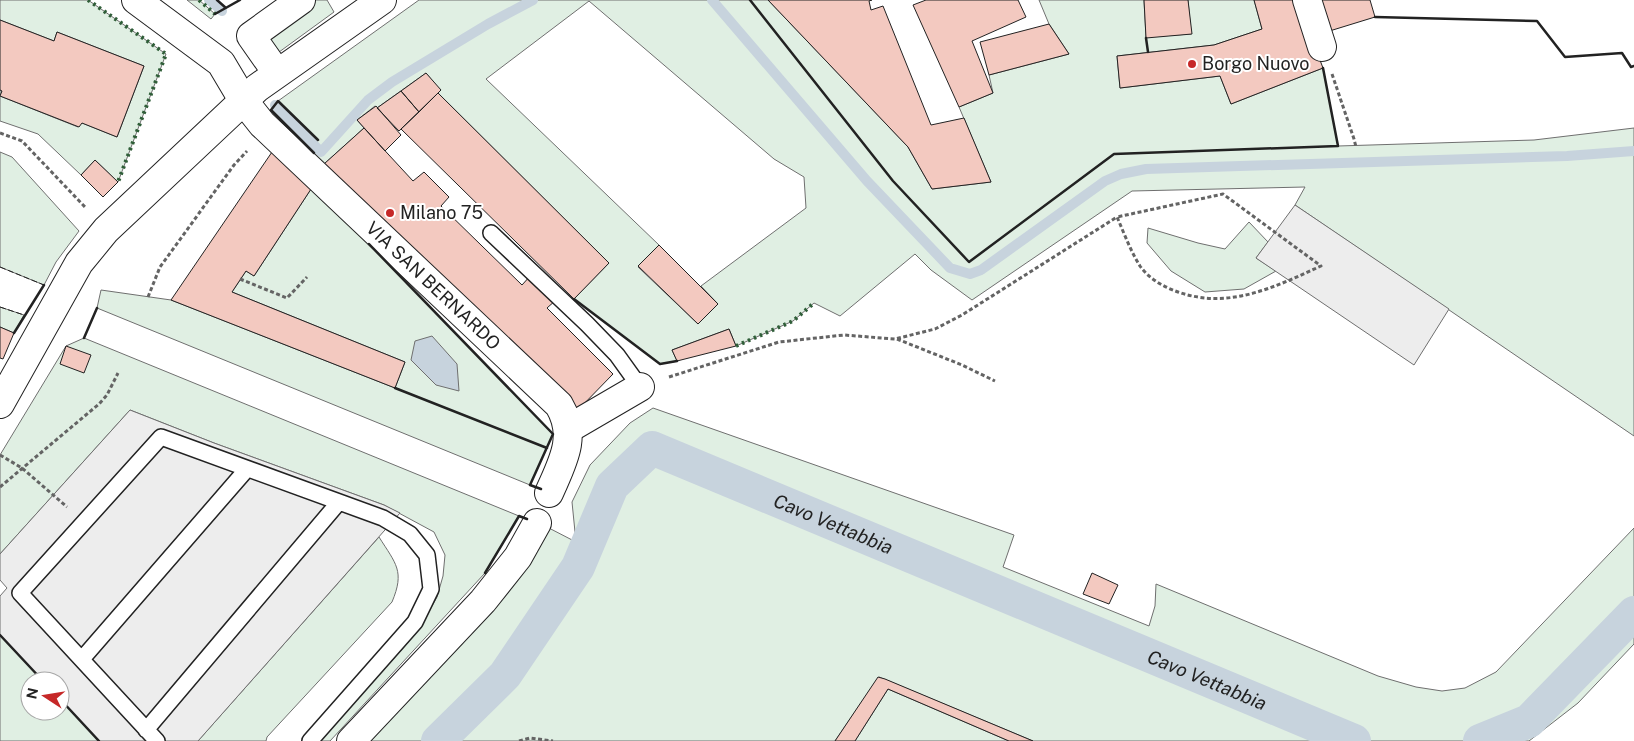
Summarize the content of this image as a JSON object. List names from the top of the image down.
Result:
{
  "streets": {
    "street": ["VIA SAN BERNARDO"]
  },
  "water": ["Cavo Vettabbia"],
  "places": ["Borgo Nuovo", "Milano 75"],
  "north": "left"
}
